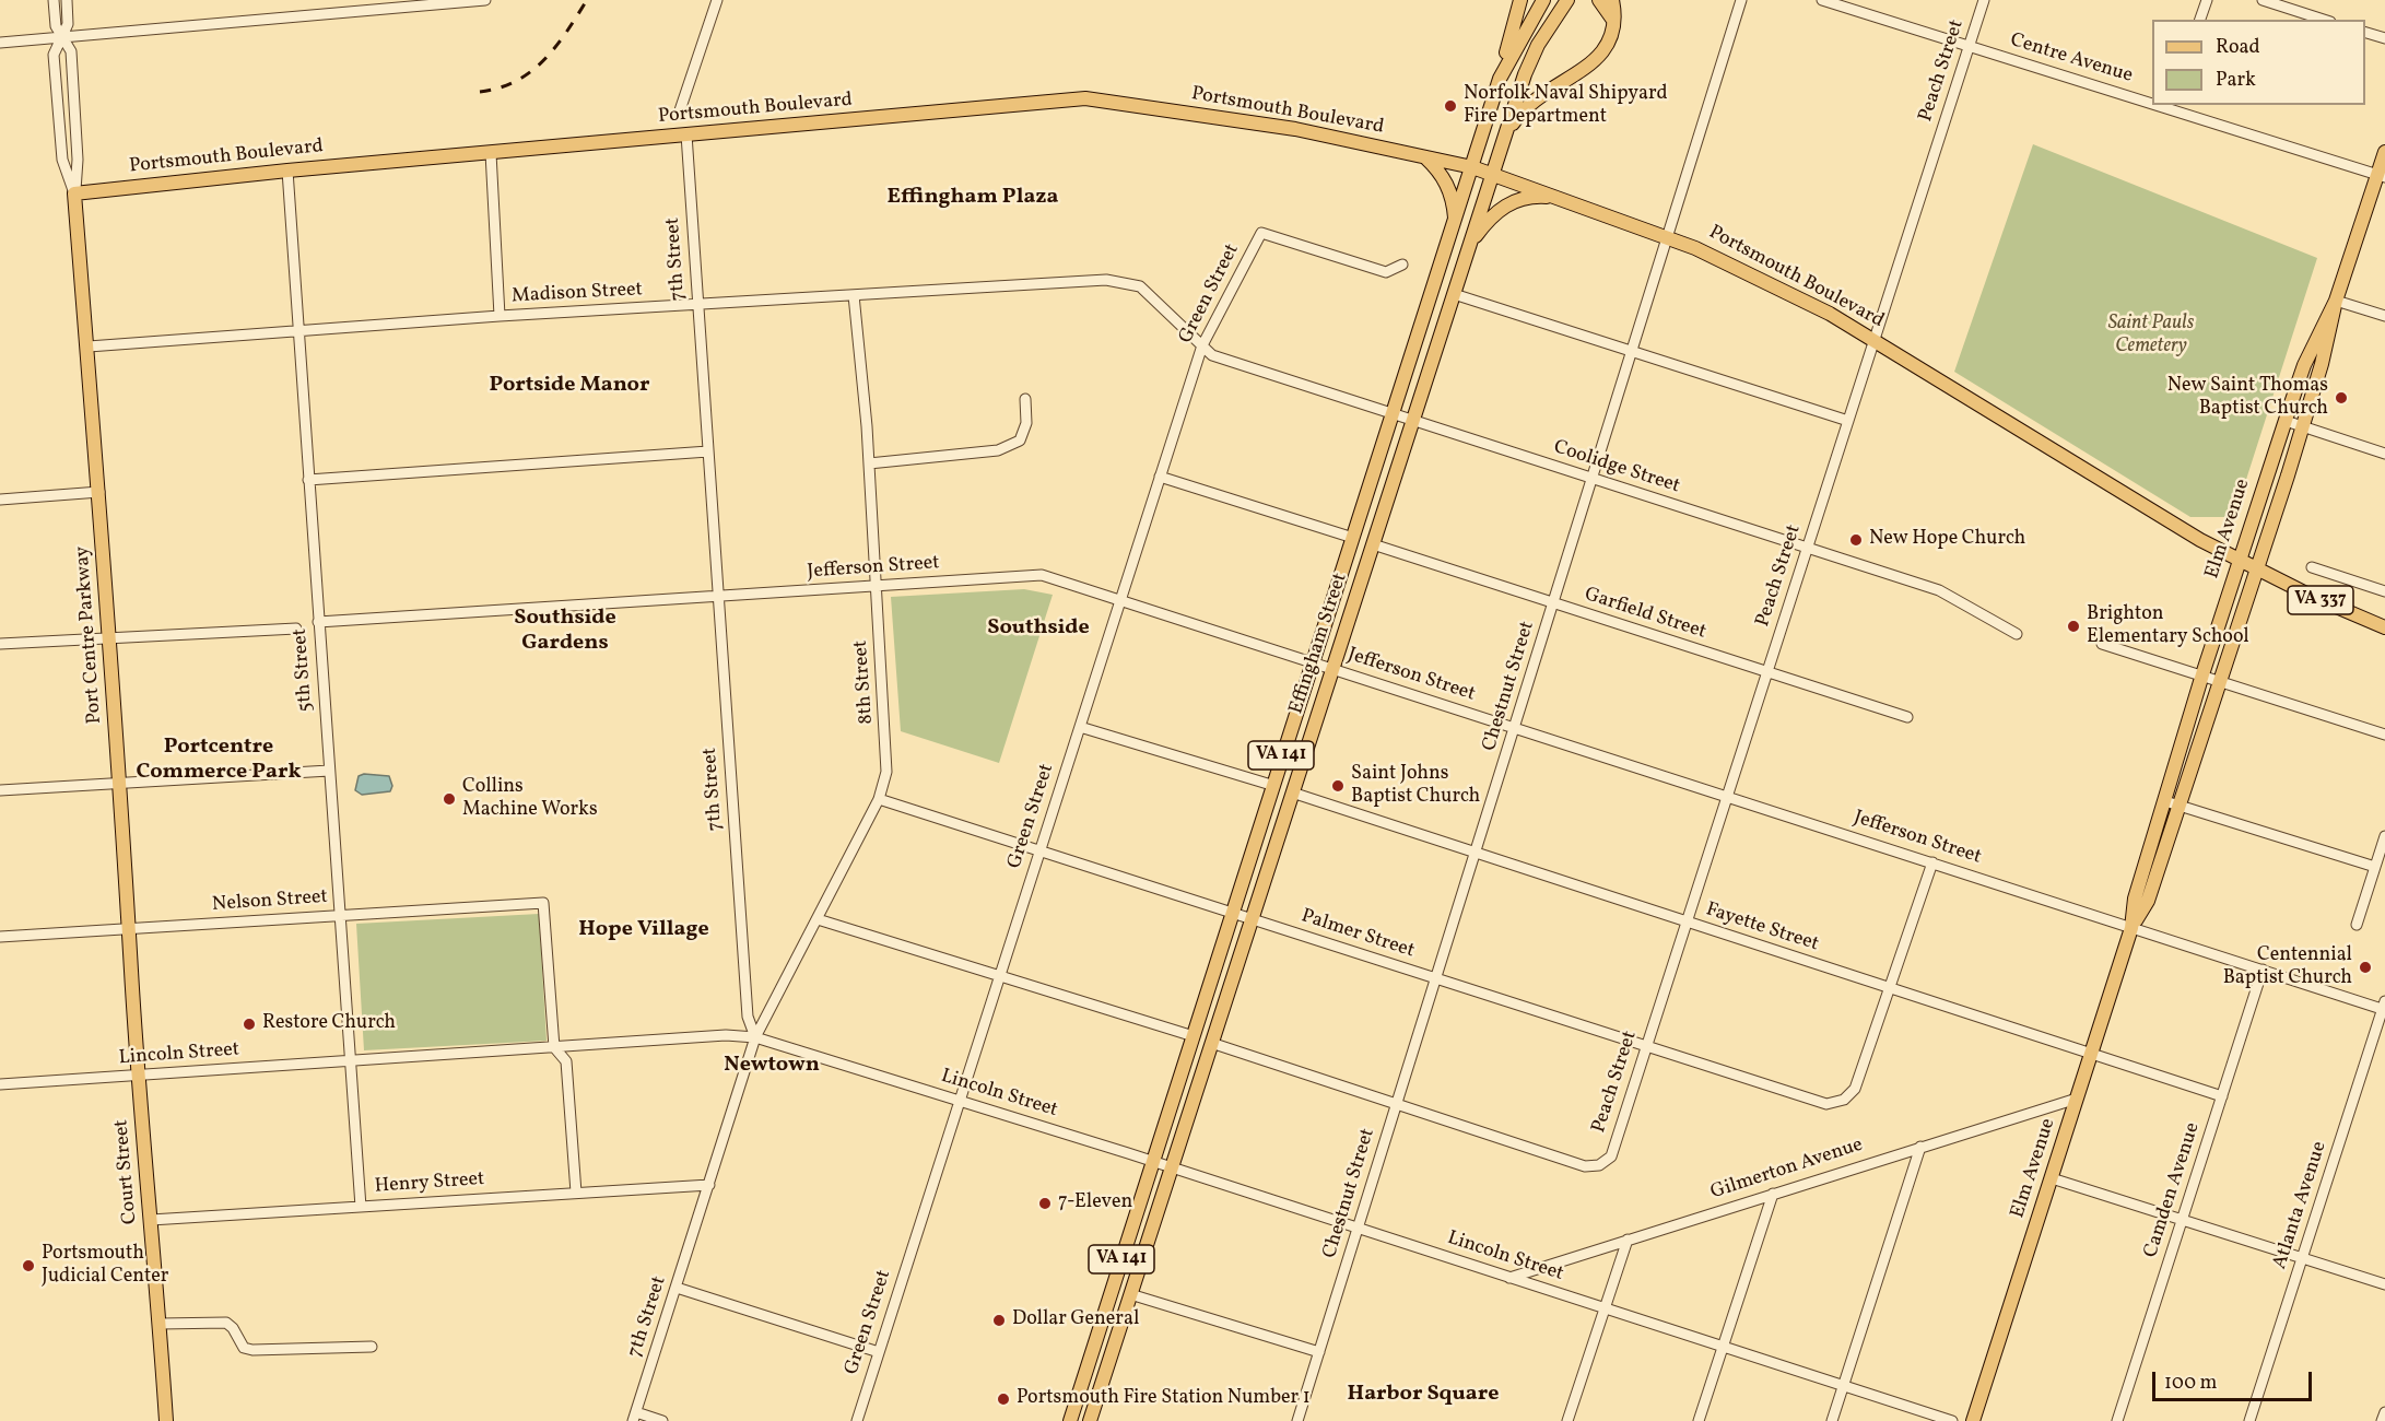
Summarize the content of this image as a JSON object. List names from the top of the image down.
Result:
{
  "streets": {
    "main road": [
      "Portsmouth Boulevard",
      "Elm Avenue",
      "VA 337",
      "Port Centre Parkway",
      "Effingham Street",
      "VA 141",
      "Court Street"
    ],
    "street": [
      "Centre Avenue",
      "Peach Street",
      "7th Street",
      "Madison Street",
      "Green Street",
      "Coolidge Street",
      "Jefferson Street",
      "Garfield Street",
      "5th Street",
      "8th Street",
      "Chestnut Street",
      "Nelson Street",
      "Fayette Street",
      "Palmer Street",
      "Lincoln Street",
      "Gilmerton Avenue",
      "Henry Street",
      "Camden Avenue",
      "Atlanta Avenue"
    ]
  },
  "crossings": [
    ["Centre Avenue", "Peach Street"],
    ["Centre Avenue", "Elm Avenue"],
    ["Peach Street", "Portsmouth Boulevard"],
    ["Peach Street", "Coolidge Street"],
    ["Peach Street", "Jefferson Street"],
    ["Peach Street", "Garfield Street"],
    ["Peach Street", "Chestnut Street"],
    ["Peach Street", "Fayette Street"],
    ["Peach Street", "Palmer Street"],
    ["Portsmouth Boulevard", "7th Street"],
    ["Portsmouth Boulevard", "Elm Avenue"],
    ["Portsmouth Boulevard", "Port Centre Parkway"],
    ["Portsmouth Boulevard", "Effingham Street"],
    ["Portsmouth Boulevard", "5th Street"],
    ["Portsmouth Boulevard", "Chestnut Street"],
    ["7th Street", "Madison Street"],
    ["7th Street", "Jefferson Street"],
    ["7th Street", "8th Street"],
    ["7th Street", "Lincoln Street"],
    ["7th Street", "Henry Street"],
    ["Madison Street", "Green Street"],
    ["Madison Street", "Coolidge Street"],
    ["Madison Street", "Port Centre Parkway"],
    ["Madison Street", "5th Street"],
    ["Madison Street", "8th Street"],
    ["Green Street", "Coolidge Street"],
    ["Green Street", "Jefferson Street"],
    ["Green Street", "Palmer Street"],
    ["Green Street", "Lincoln Street"],
    ["Coolidge Street", "Effingham Street"],
    ["Coolidge Street", "Chestnut Street"],
    ["Elm Avenue", "Jefferson Street"],
    ["Elm Avenue", "Fayette Street"],
    ["Elm Avenue", "Gilmerton Avenue"],
    ["Jefferson Street", "Effingham Street"],
    ["Jefferson Street", "5th Street"],
    ["Jefferson Street", "8th Street"],
    ["Jefferson Street", "Chestnut Street"],
    ["Jefferson Street", "Camden Avenue"],
    ["Jefferson Street", "Atlanta Avenue"],
    ["Garfield Street", "Effingham Street"],
    ["Garfield Street", "Chestnut Street"],
    ["Port Centre Parkway", "Nelson Street"],
    ["Port Centre Parkway", "Lincoln Street"],
    ["Port Centre Parkway", "Court Street"],
    ["Effingham Street", "Fayette Street"],
    ["Effingham Street", "Palmer Street"],
    ["Effingham Street", "Lincoln Street"],
    ["5th Street", "Nelson Street"],
    ["5th Street", "Lincoln Street"],
    ["5th Street", "Henry Street"],
    ["8th Street", "Palmer Street"],
    ["8th Street", "Lincoln Street"],
    ["Chestnut Street", "Fayette Street"],
    ["Chestnut Street", "Palmer Street"],
    ["Chestnut Street", "Lincoln Street"],
    ["Nelson Street", "Lincoln Street"],
    ["Fayette Street", "Palmer Street"],
    ["Fayette Street", "Camden Avenue"],
    ["Lincoln Street", "Gilmerton Avenue"],
    ["Lincoln Street", "Court Street"],
    ["Court Street", "Henry Street"]
  ],
  "districts": [
    "Effingham Plaza",
    "Portside Manor",
    "Southside Gardens",
    "Southside",
    "Portcentre Commerce Park",
    "Hope Village",
    "Newtown",
    "Harbor Square"
  ],
  "parks": ["Saint Pauls Cemetery"],
  "places": [
    "Norfolk Naval Shipyard Fire Department",
    "New Saint Thomas Baptist Church",
    "New Hope Church",
    "Brighton Elementary School",
    "Saint Johns Baptist Church",
    "Collins Machine Works",
    "Centennial Baptist Church",
    "Restore Church",
    "7-Eleven",
    "Portsmouth Judicial Center",
    "Dollar General",
    "Portsmouth Fire Station Number 1"
  ],
  "legend": ["Road", "Park"],
  "scale_bar": "100 m"
}
